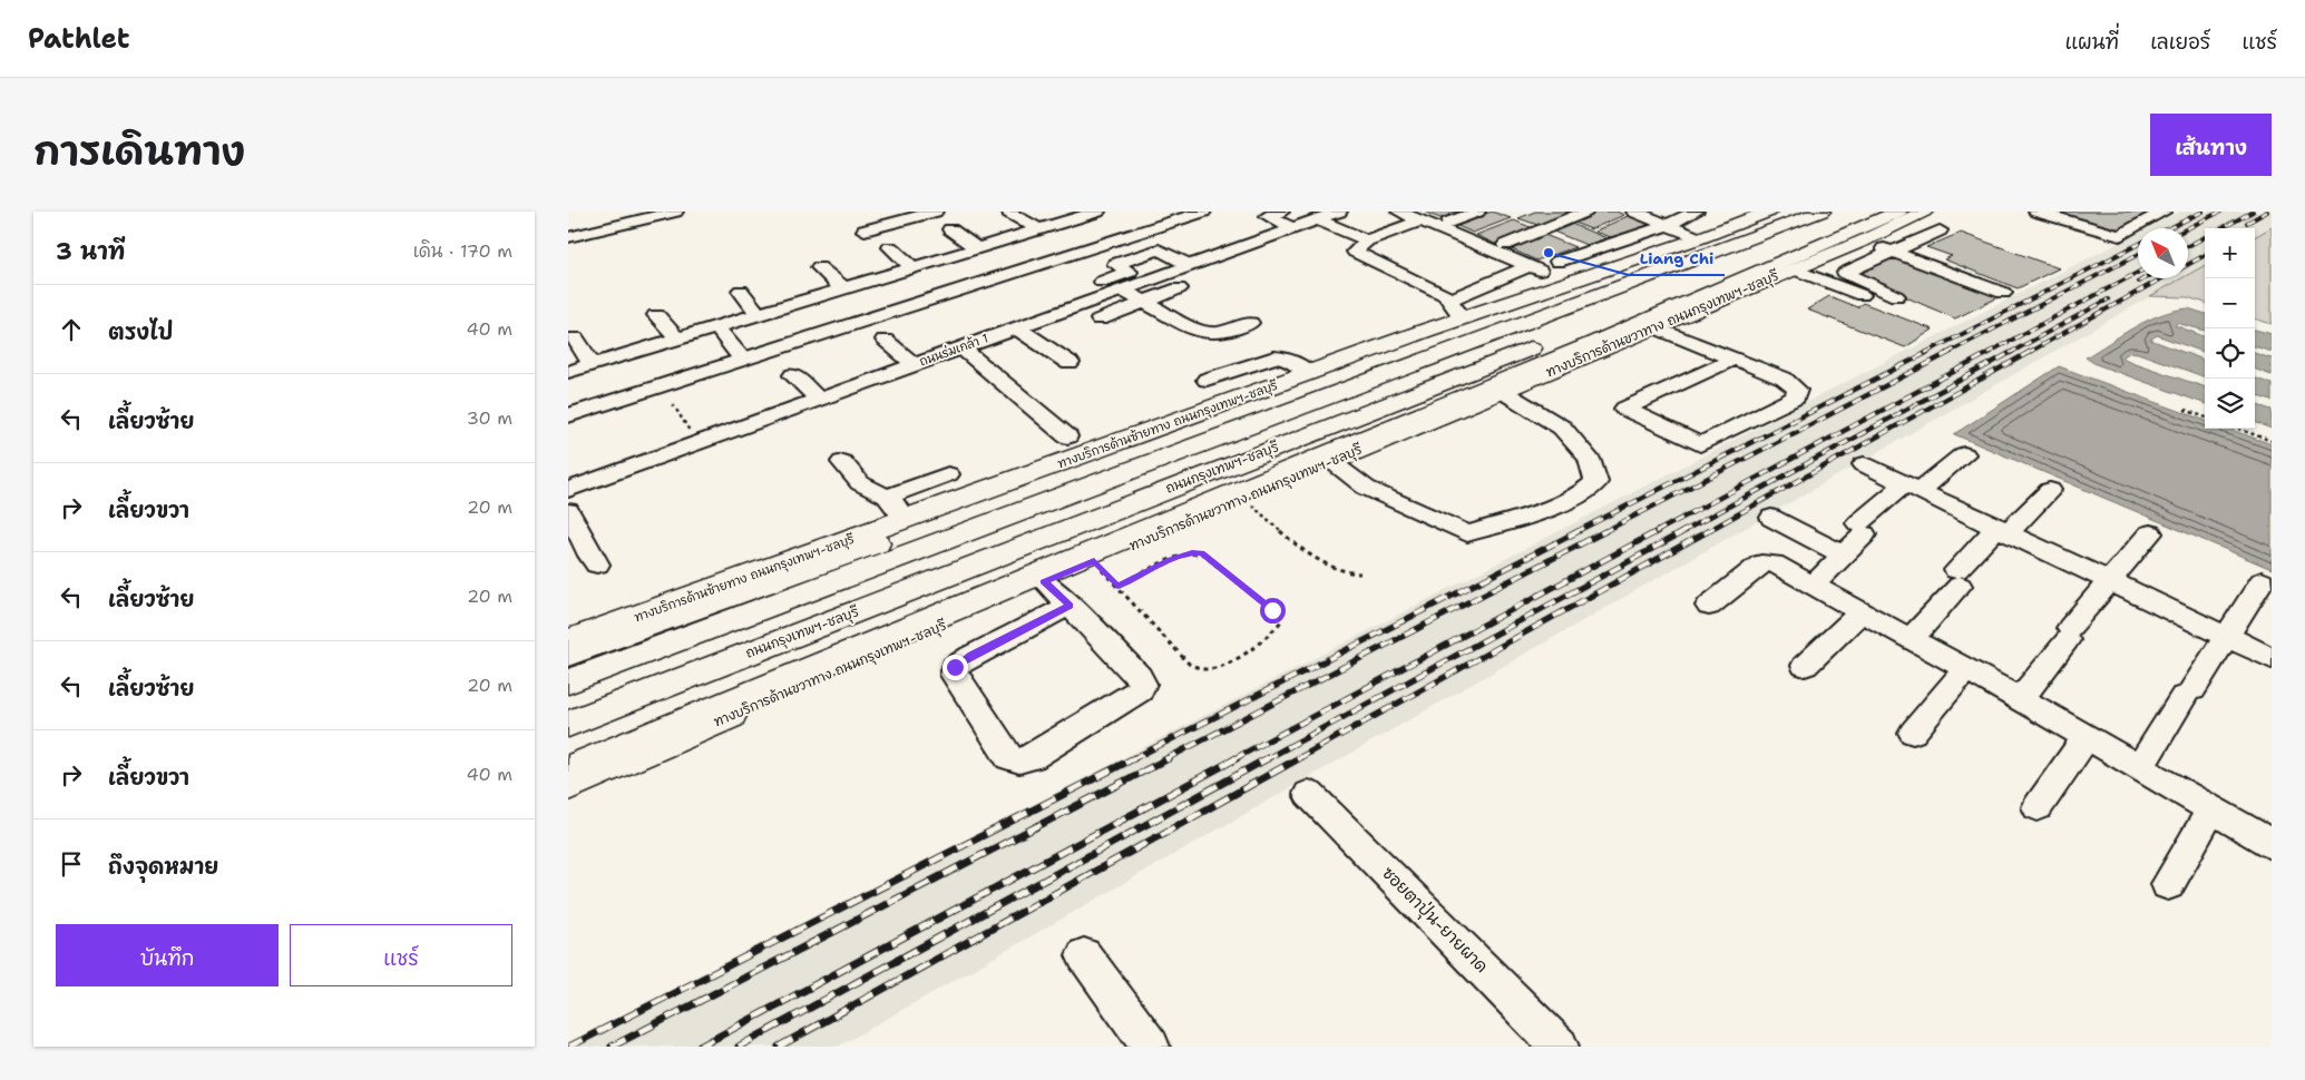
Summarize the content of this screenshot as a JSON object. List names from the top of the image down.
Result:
{
  "streets": {
    "main road": ["ทางบริการด้านขวาทาง ถนนกรุงเทพฯ-ชลบุรี", "ทางบริการด้านซ้ายทาง ถนนกรุงเทพฯ-ชลบุรี", "ถนนกรุงเทพฯ-ชลบุรี"],
    "street": ["ถนนร่มเกล้า 1", "ซอยตาปุ่น-ยายผาด"]
  },
  "places": ["Liang Chi"],
  "north": "top left",
  "page": {
    "header": "Pathlet",
    "nav": ["แผนที่", "เลเยอร์", "แชร์"],
    "title": "การเดินทาง",
    "buttons": [
      "เส้นทาง",
      ["บันทึก", "แชร์"]
    ],
    "heading": ["3 นาที", "เดิน · 170 m"],
    "map_buttons": ["+", "−"],
    "list": [
      ["ตรงไป", "40 m"],
      ["เลี้ยวซ้าย", "30 m"],
      ["เลี้ยวขวา", "20 m"],
      ["เลี้ยวซ้าย", "20 m"],
      ["เลี้ยวซ้าย", "20 m"],
      ["เลี้ยวขวา", "40 m"],
      "ถึงจุดหมาย"
    ]
  }
}
